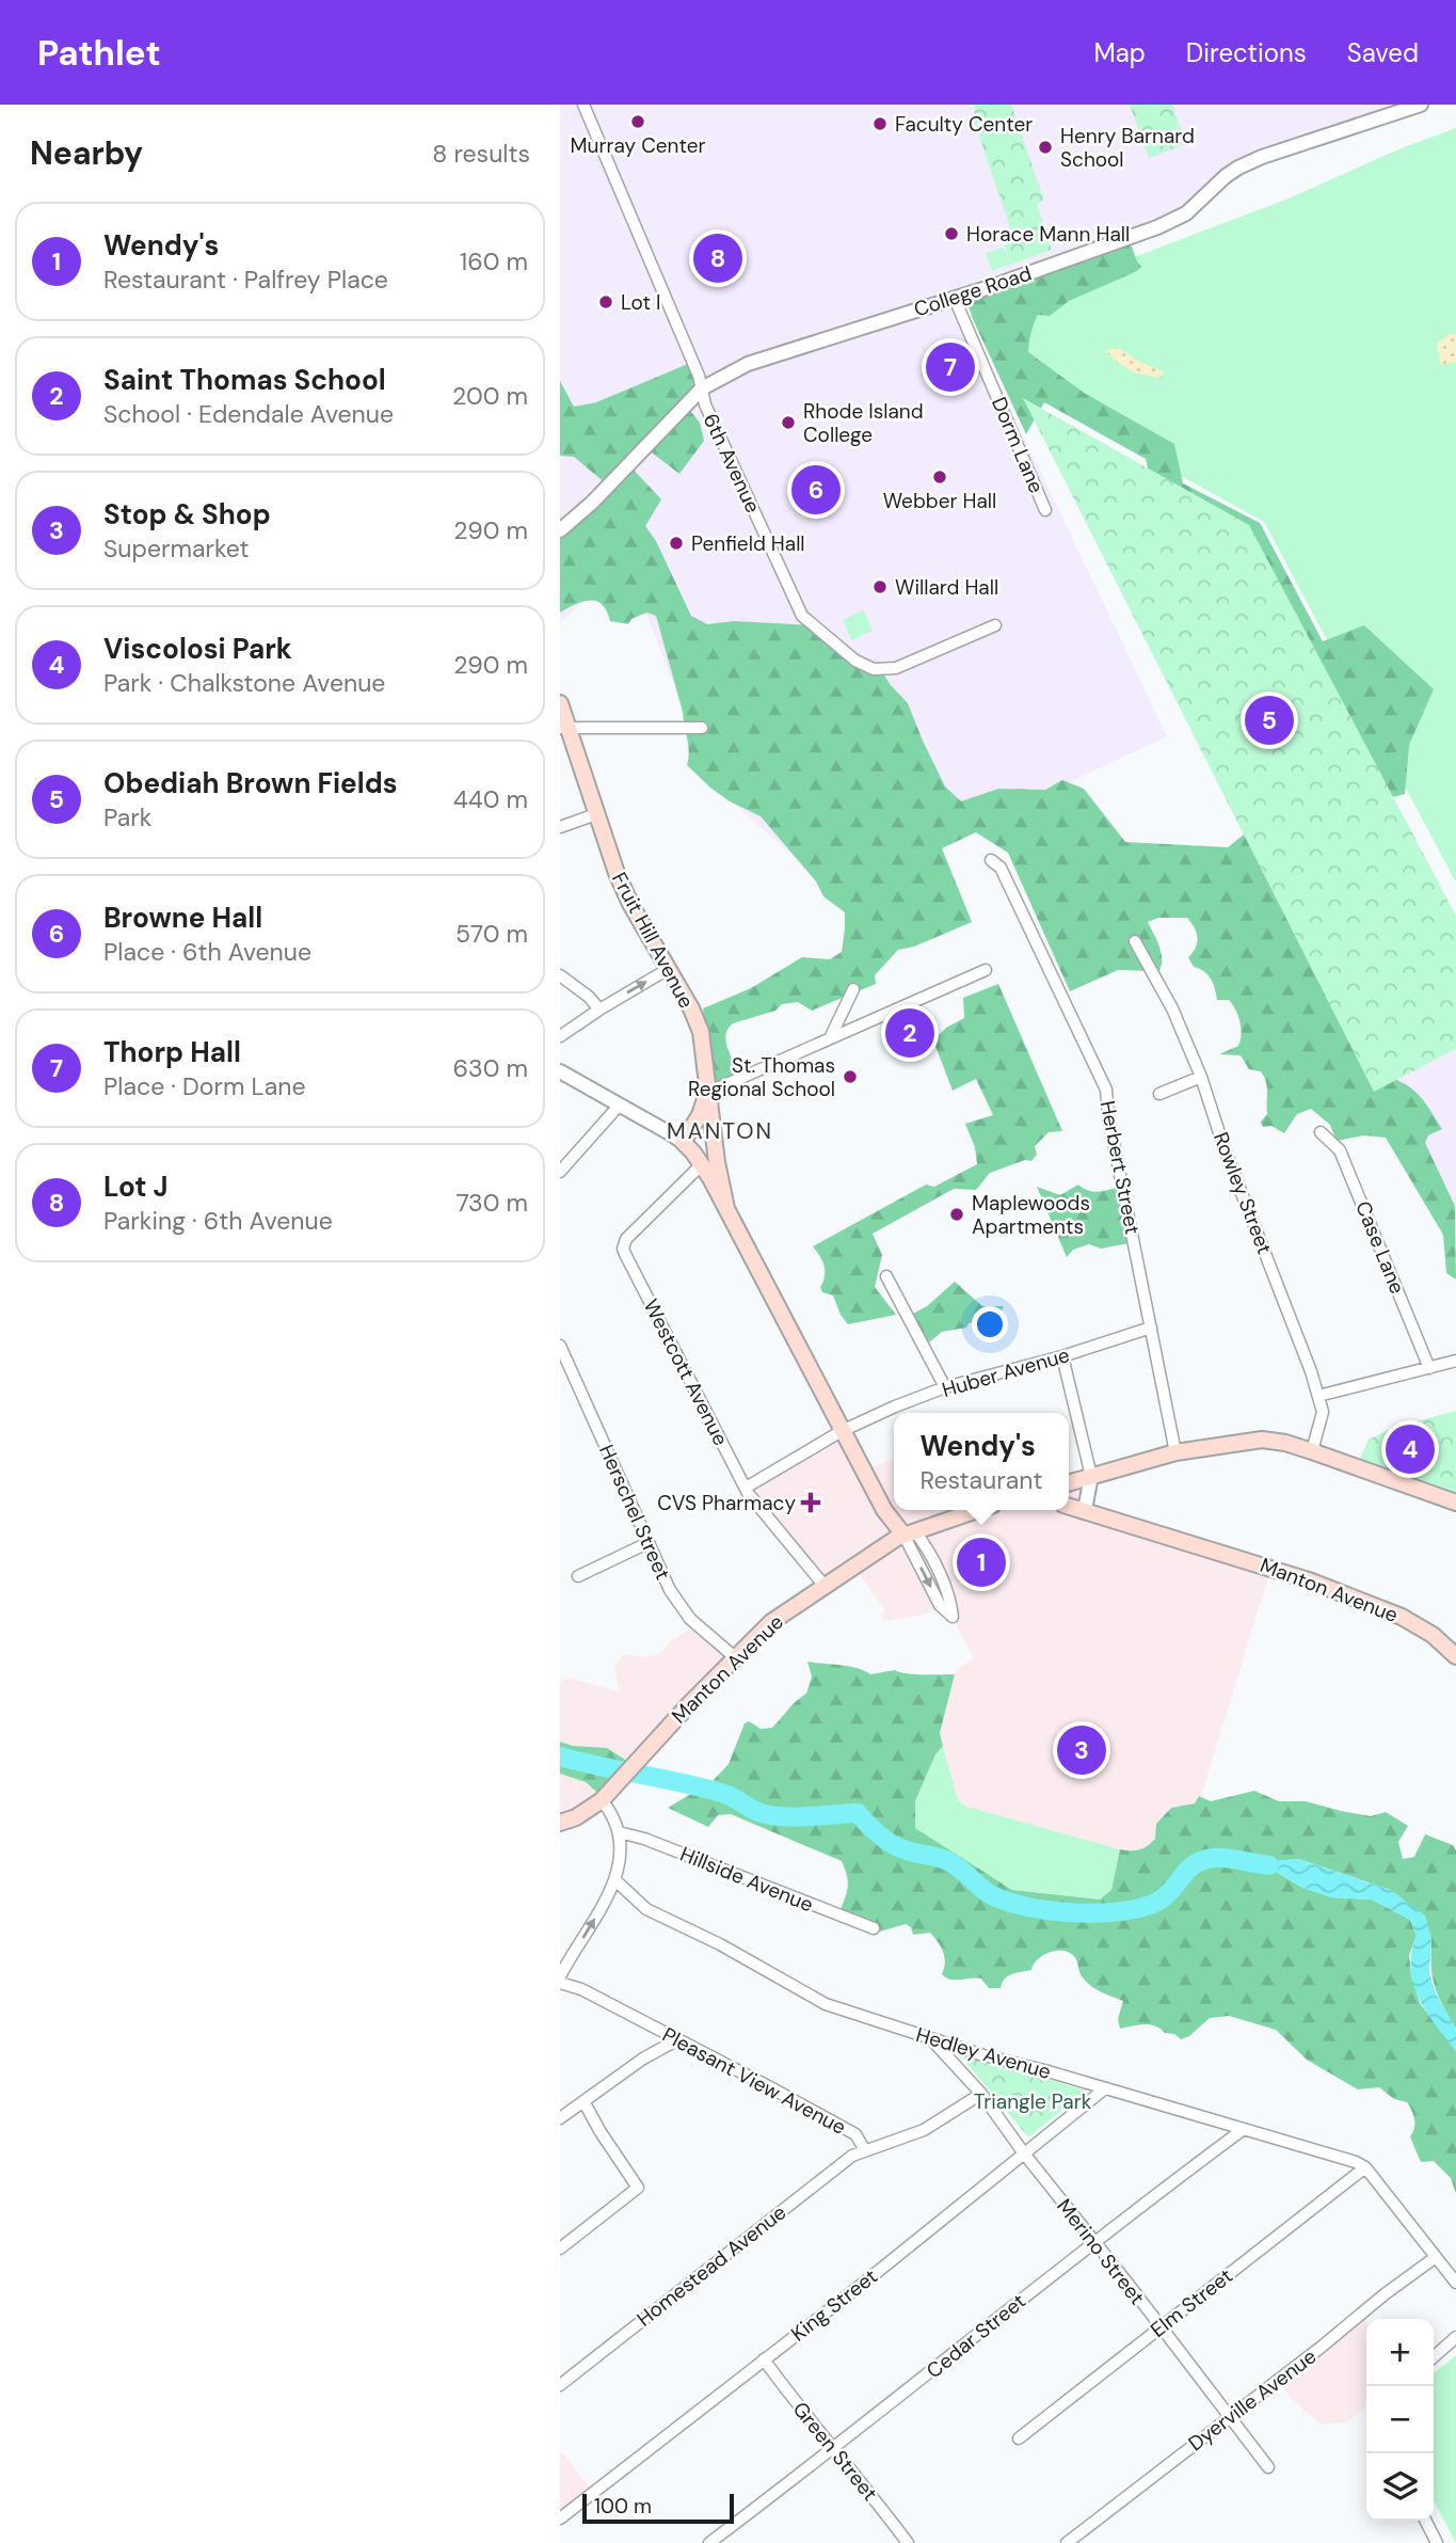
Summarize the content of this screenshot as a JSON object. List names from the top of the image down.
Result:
{
  "streets": {
    "main road": ["Fruit Hill Avenue", "Manton Avenue"],
    "street": [
      "College Road",
      "Dorm Lane",
      "6th Avenue",
      "Herbert Street",
      "Rowley Street",
      "Case Lane",
      "Westcott Avenue",
      "Huber Avenue",
      "Herschel Street",
      "Hillside Avenue",
      "Hedley Avenue",
      "Pleasant View Avenue",
      "Merino Street",
      "Homestead Avenue",
      "Elm Street",
      "King Street",
      "Cedar Street",
      "Dyerville Avenue",
      "Green Street"
    ]
  },
  "crossings": [
    ["College Road", "Dorm Lane"],
    ["College Road", "6th Avenue"],
    ["Fruit Hill Avenue", "Westcott Avenue"],
    ["Fruit Hill Avenue", "Huber Avenue"],
    ["Fruit Hill Avenue", "Manton Avenue"],
    ["Herbert Street", "Huber Avenue"],
    ["Westcott Avenue", "Huber Avenue"],
    ["Westcott Avenue", "Manton Avenue"],
    ["Herschel Street", "Manton Avenue"],
    ["Hedley Avenue", "Merino Street"],
    ["Hedley Avenue", "Elm Street"],
    ["Hedley Avenue", "King Street"],
    ["Hedley Avenue", "Cedar Street"],
    ["Pleasant View Avenue", "Merino Street"],
    ["Pleasant View Avenue", "Homestead Avenue"],
    ["Merino Street", "Elm Street"],
    ["Merino Street", "King Street"],
    ["Merino Street", "Cedar Street"],
    ["Merino Street", "Dyerville Avenue"],
    ["King Street", "Green Street"],
    ["Cedar Street", "Green Street"]
  ],
  "districts": ["MANTON"],
  "parks": ["Triangle Park"],
  "places": {
    "other": [
      "Murray Center",
      "Faculty Center",
      "Henry Barnard School",
      "Horace Mann Hall",
      "Lot I",
      "Rhode Island College",
      "Webber Hall",
      "Penfield Hall",
      "Willard Hall",
      "St. Thomas Regional School",
      "Maplewoods Apartments"
    ],
    "health": ["CVS Pharmacy"]
  },
  "scale_bar": "100 m",
  "page": {
    "header": "Pathlet",
    "nav": ["Map", "Directions", "Saved"],
    "heading": ["Nearby", "8 results"],
    "list": [
      {
        "mark": "1",
        "name": "Wendy's",
        "note": "Restaurant · Palfrey Place",
        "value": "160 m"
      },
      {
        "mark": "2",
        "name": "Saint Thomas School",
        "note": "School · Edendale Avenue",
        "value": "200 m"
      },
      {
        "mark": "3",
        "name": "Stop & Shop",
        "note": "Supermarket",
        "value": "290 m"
      },
      {
        "mark": "4",
        "name": "Viscolosi Park",
        "note": "Park · Chalkstone Avenue",
        "value": "290 m"
      },
      {
        "mark": "5",
        "name": "Obediah Brown Fields",
        "note": "Park",
        "value": "440 m"
      },
      {
        "mark": "6",
        "name": "Browne Hall",
        "note": "Place · 6th Avenue",
        "value": "570 m"
      },
      {
        "mark": "7",
        "name": "Thorp Hall",
        "note": "Place · Dorm Lane",
        "value": "630 m"
      },
      {
        "mark": "8",
        "name": "Lot J",
        "note": "Parking · 6th Avenue",
        "value": "730 m"
      }
    ],
    "pins": [
      "8",
      "7",
      "6",
      "5",
      "2",
      "4",
      "1",
      "3"
    ],
    "popup": ["Wendy's", "Restaurant"],
    "map_buttons": ["+", "−"],
    "scale": "100 m"
  }
}
